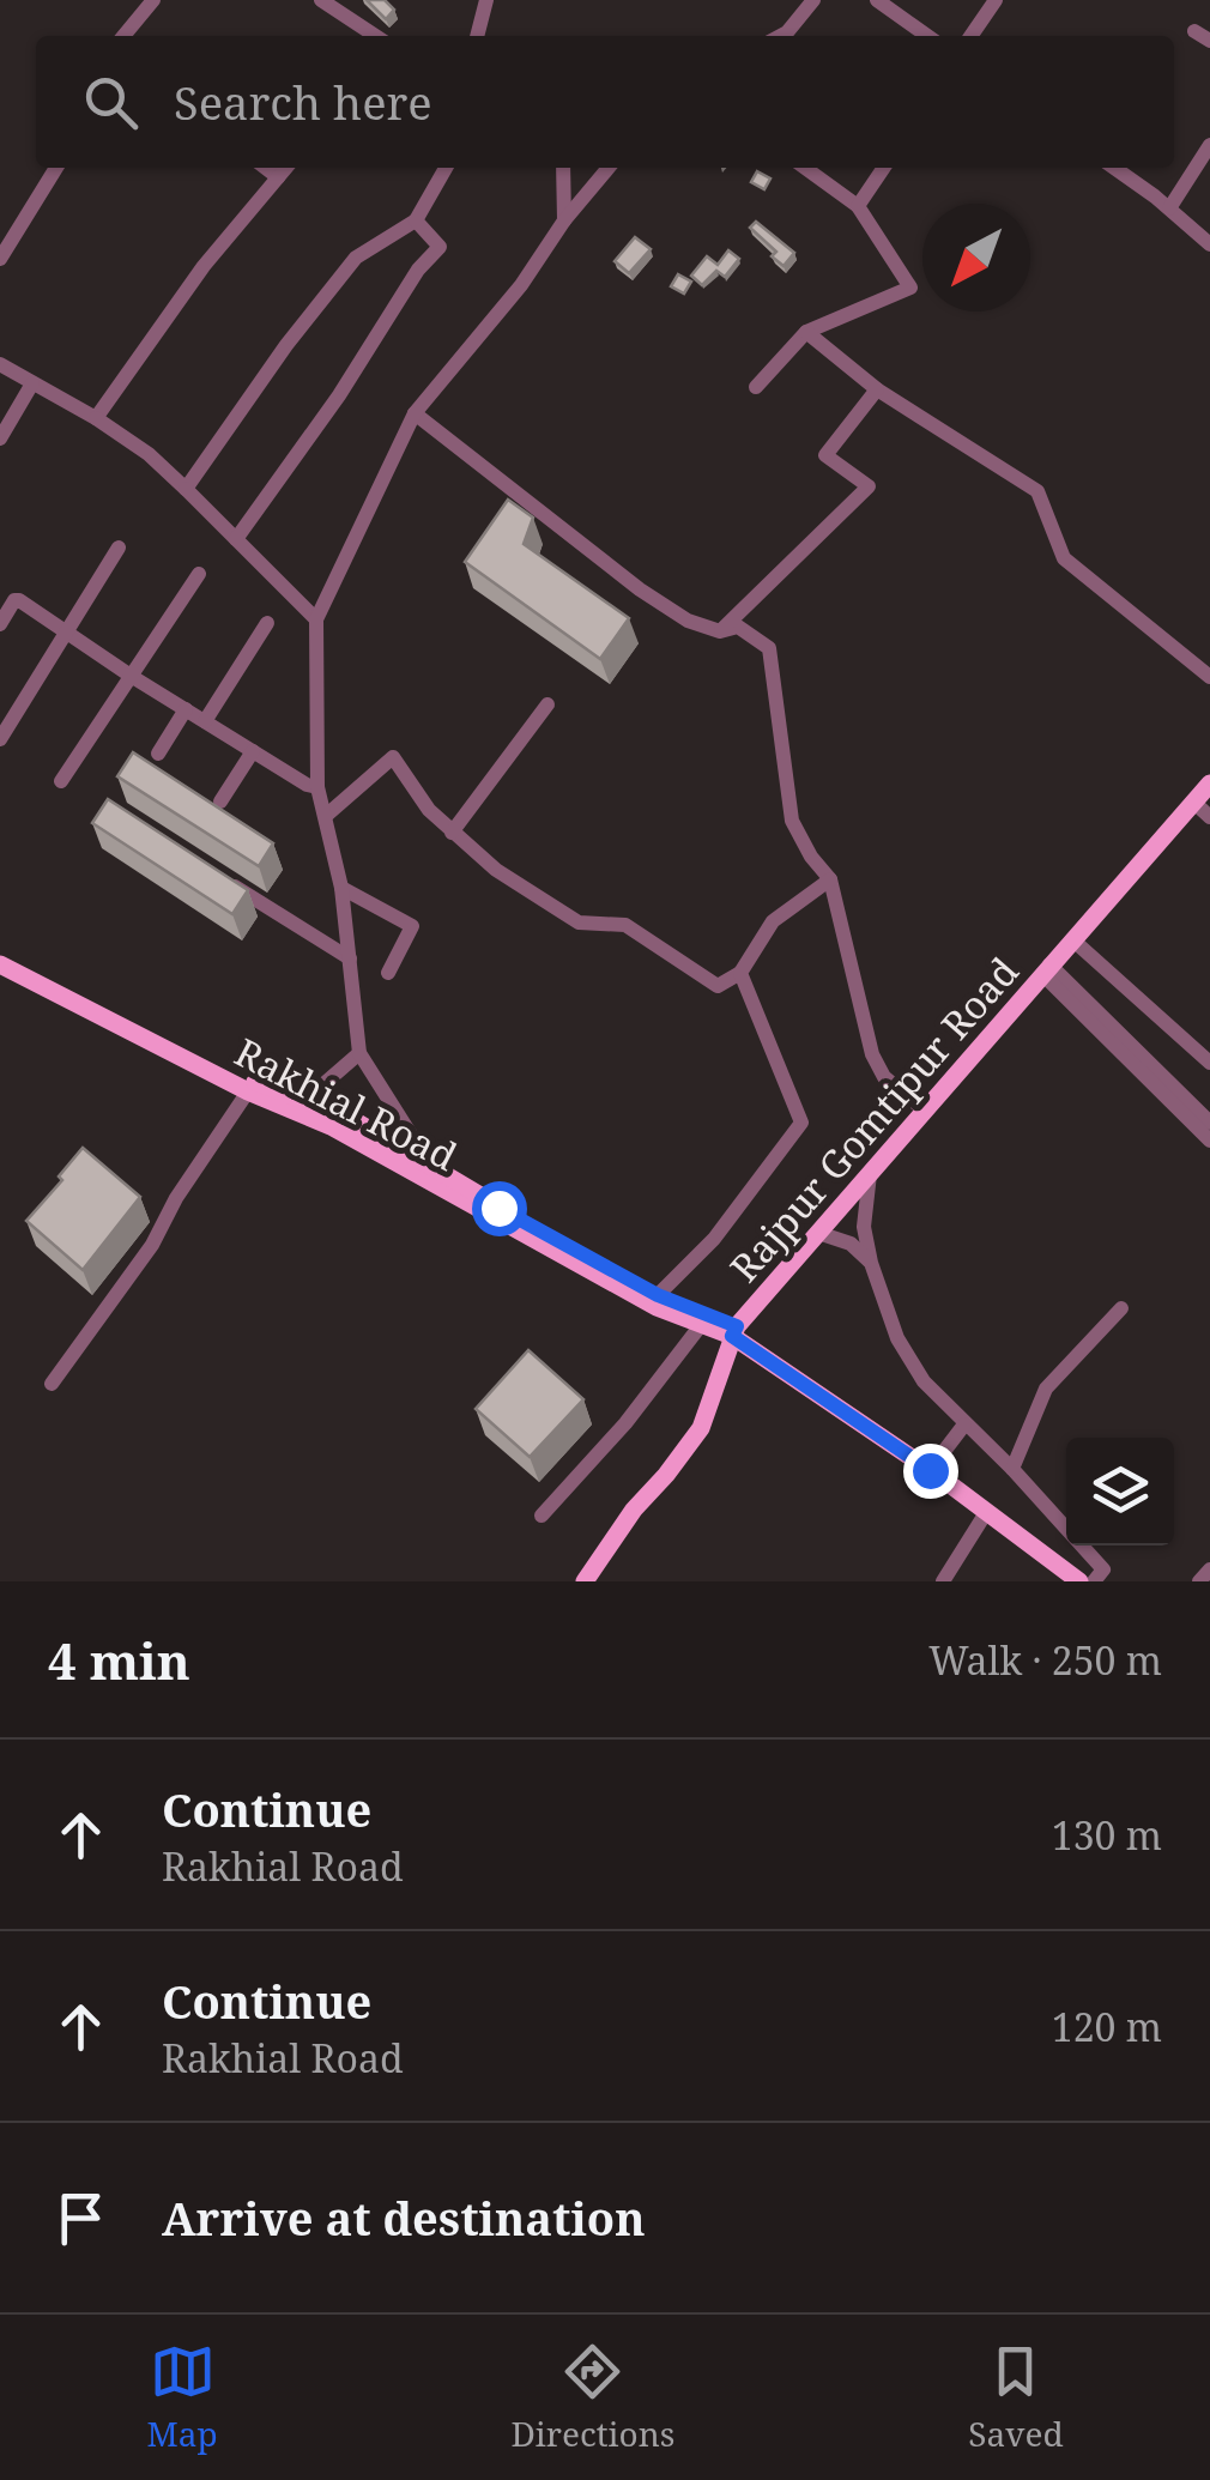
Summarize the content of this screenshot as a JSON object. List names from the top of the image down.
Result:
{
  "streets": {
    "main road": ["Rakhial Road", "Rajpur Gomtipur Road"]
  },
  "crossings": [
    ["Rakhial Road", "Rajpur Gomtipur Road"]
  ],
  "north": "bottom left",
  "page": {
    "search": "Search here",
    "heading": ["4 min", "Walk · 250 m"],
    "list": [
      ["Continue", "Rakhial Road", "130 m"],
      ["Continue", "Rakhial Road", "120 m"],
      "Arrive at destination"
    ],
    "nav": ["Map", "Directions", "Saved"]
  }
}
